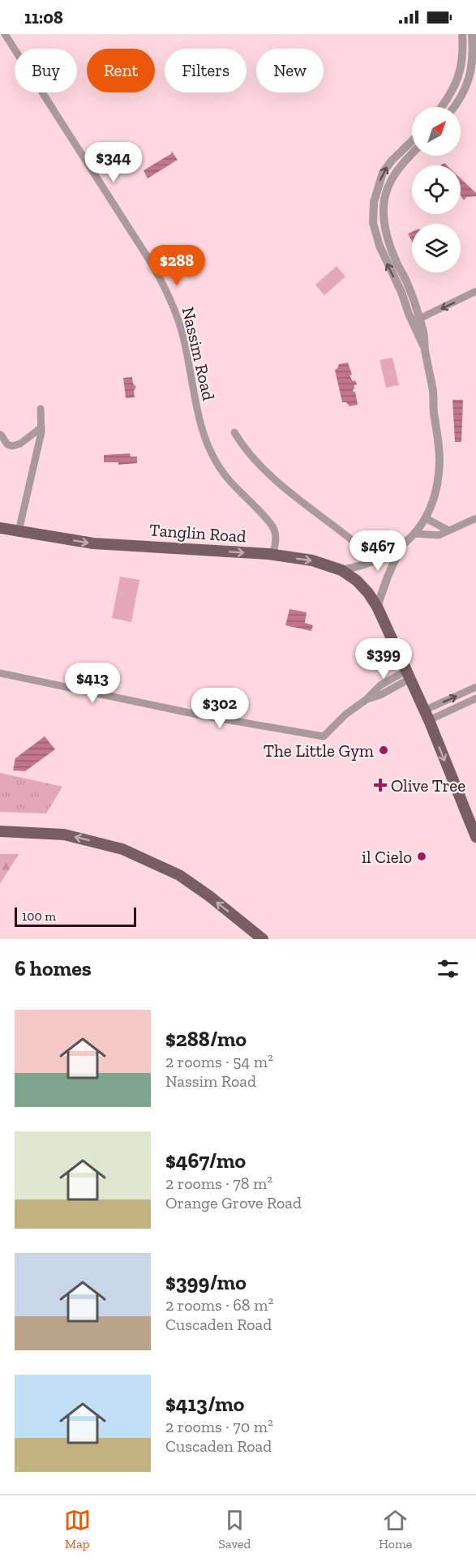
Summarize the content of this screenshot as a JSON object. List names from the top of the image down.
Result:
{
  "streets": {
    "main road": ["Tanglin Road"],
    "street": ["Nassim Road"]
  },
  "crossings": [
    ["Nassim Road", "Tanglin Road"]
  ],
  "one_way": ["Tanglin Road"],
  "places": {
    "other": ["The Little Gym", "il Cielo"],
    "health": ["Olive Tree"]
  },
  "scale_bar": "100 m",
  "north": "top right",
  "page": {
    "status": "11:08",
    "chip": [
      "Buy",
      "Rent",
      "Filters",
      "New"
    ],
    "price": [
      "$344",
      "$288",
      "$467",
      "$399",
      "$413",
      "$302"
    ],
    "scale": "100 m",
    "heading": "6 homes",
    "list": [
      {
        "name": "$288/mo",
        "note": "2 rooms · 54 m² · Nassim Road"
      },
      {
        "name": "$467/mo",
        "note": "2 rooms · 78 m² · Orange Grove Road"
      },
      {
        "name": "$399/mo",
        "note": "2 rooms · 68 m² · Cuscaden Road"
      },
      {
        "name": "$413/mo",
        "note": "2 rooms · 70 m² · Cuscaden Road"
      }
    ],
    "tabs": ["Map", "Saved", "Home"]
  }
}
